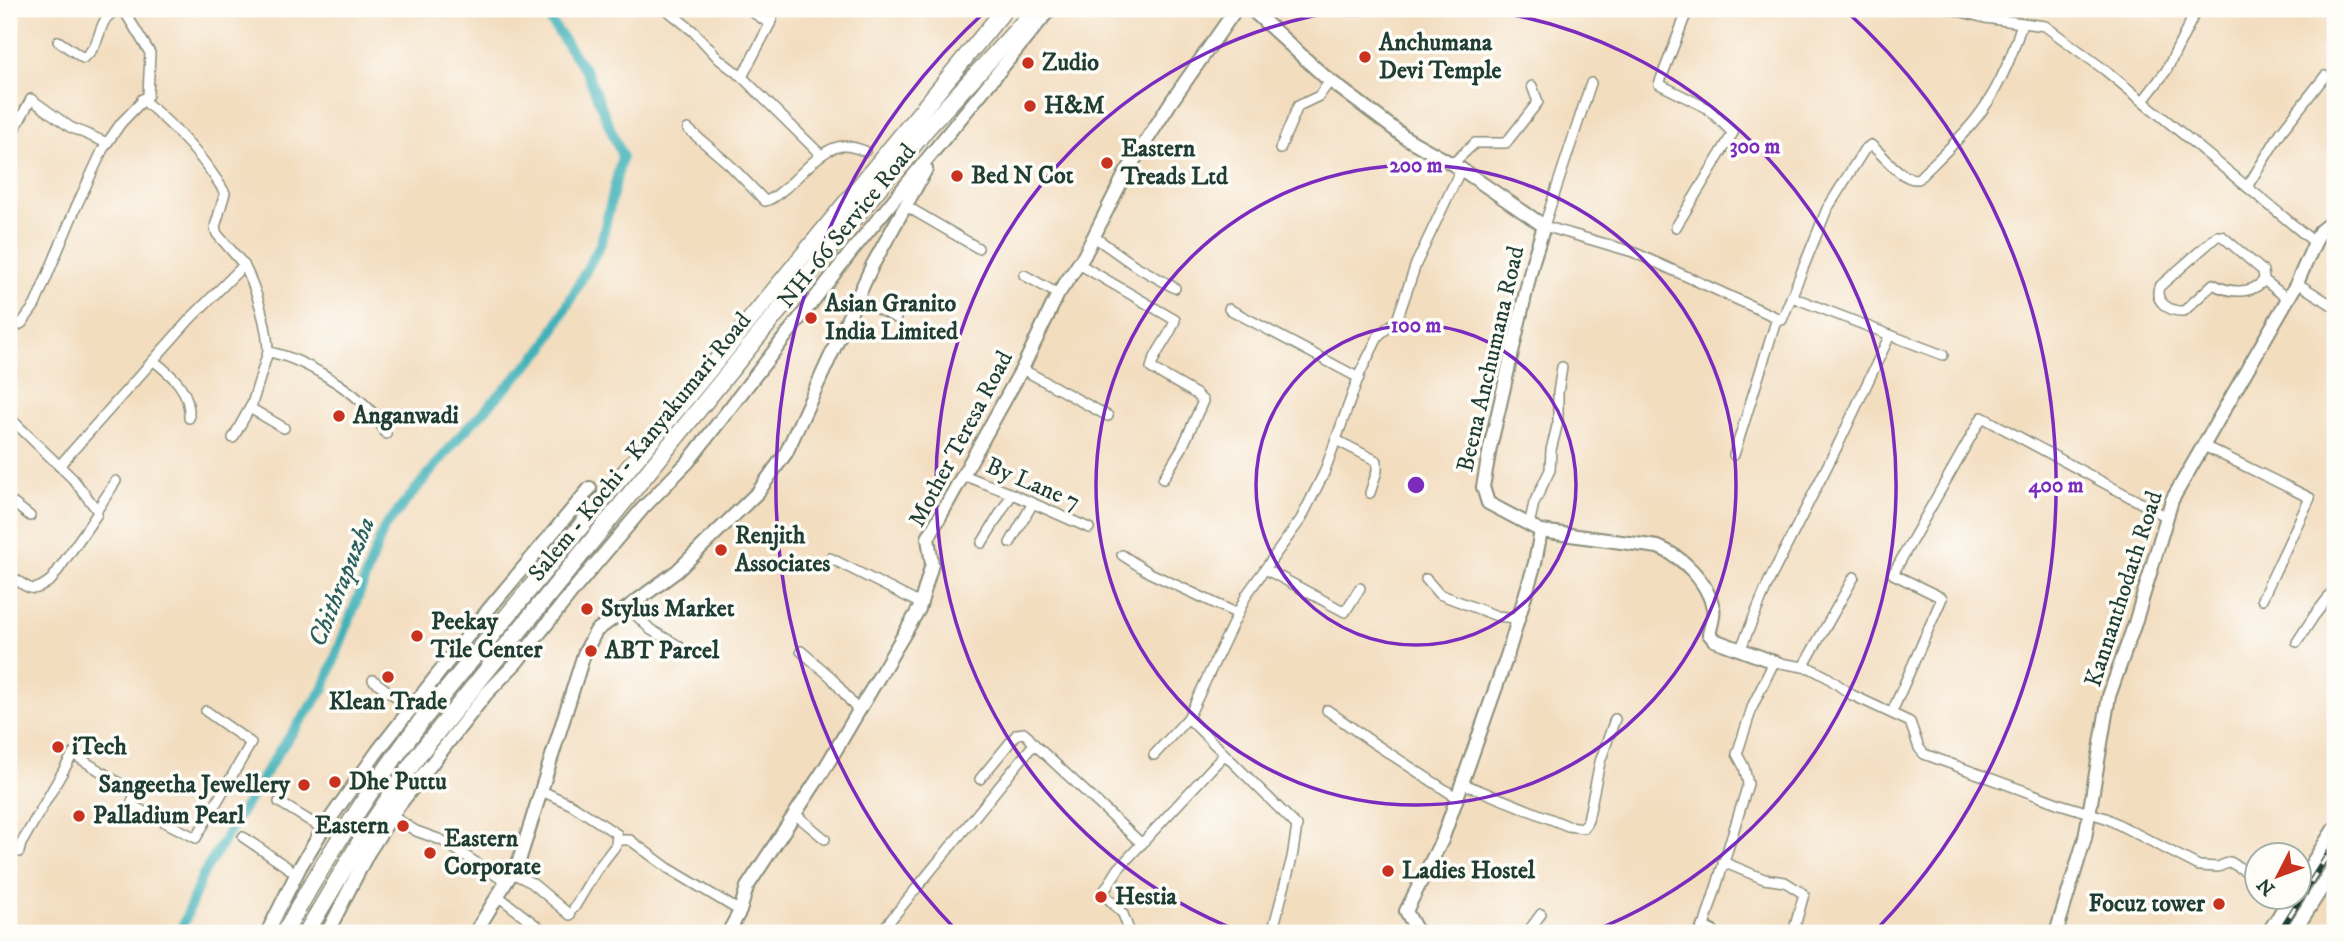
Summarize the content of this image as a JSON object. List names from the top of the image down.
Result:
{
  "streets": {
    "highway": ["Salem - Kochi - Kanyakumari Road"],
    "street": [
      "NH-66 Service Road",
      "Beena Anchumana Road",
      "Mother Teresa Road",
      "By Lane 7",
      "Kannanthodath Road"
    ]
  },
  "crossings": [
    ["Beena Anchumana Road", "Kannanthodath Road"],
    ["Mother Teresa Road", "By Lane 7"]
  ],
  "water": ["Chithrapuzha"],
  "places": [
    "Anchumana Devi Temple",
    "Zudio",
    "H&M",
    "Eastern Treads Ltd",
    "Bed N Cot",
    "Asian Granito India Limited",
    "Anganwadi",
    "Renjith Associates",
    "Stylus Market",
    "Peekay Tile Center",
    "ABT Parcel",
    "Klean Trade",
    "iTech",
    "Dhe Puttu",
    "Sangeetha Jewellery",
    "Palladium Pearl",
    "Eastern",
    "Eastern Corporate",
    "Ladies Hostel",
    "Hestia",
    "Focuz tower"
  ],
  "north": "bottom left",
  "rings": [
    "300 m",
    "200 m",
    "100 m",
    "400 m"
  ]
}
